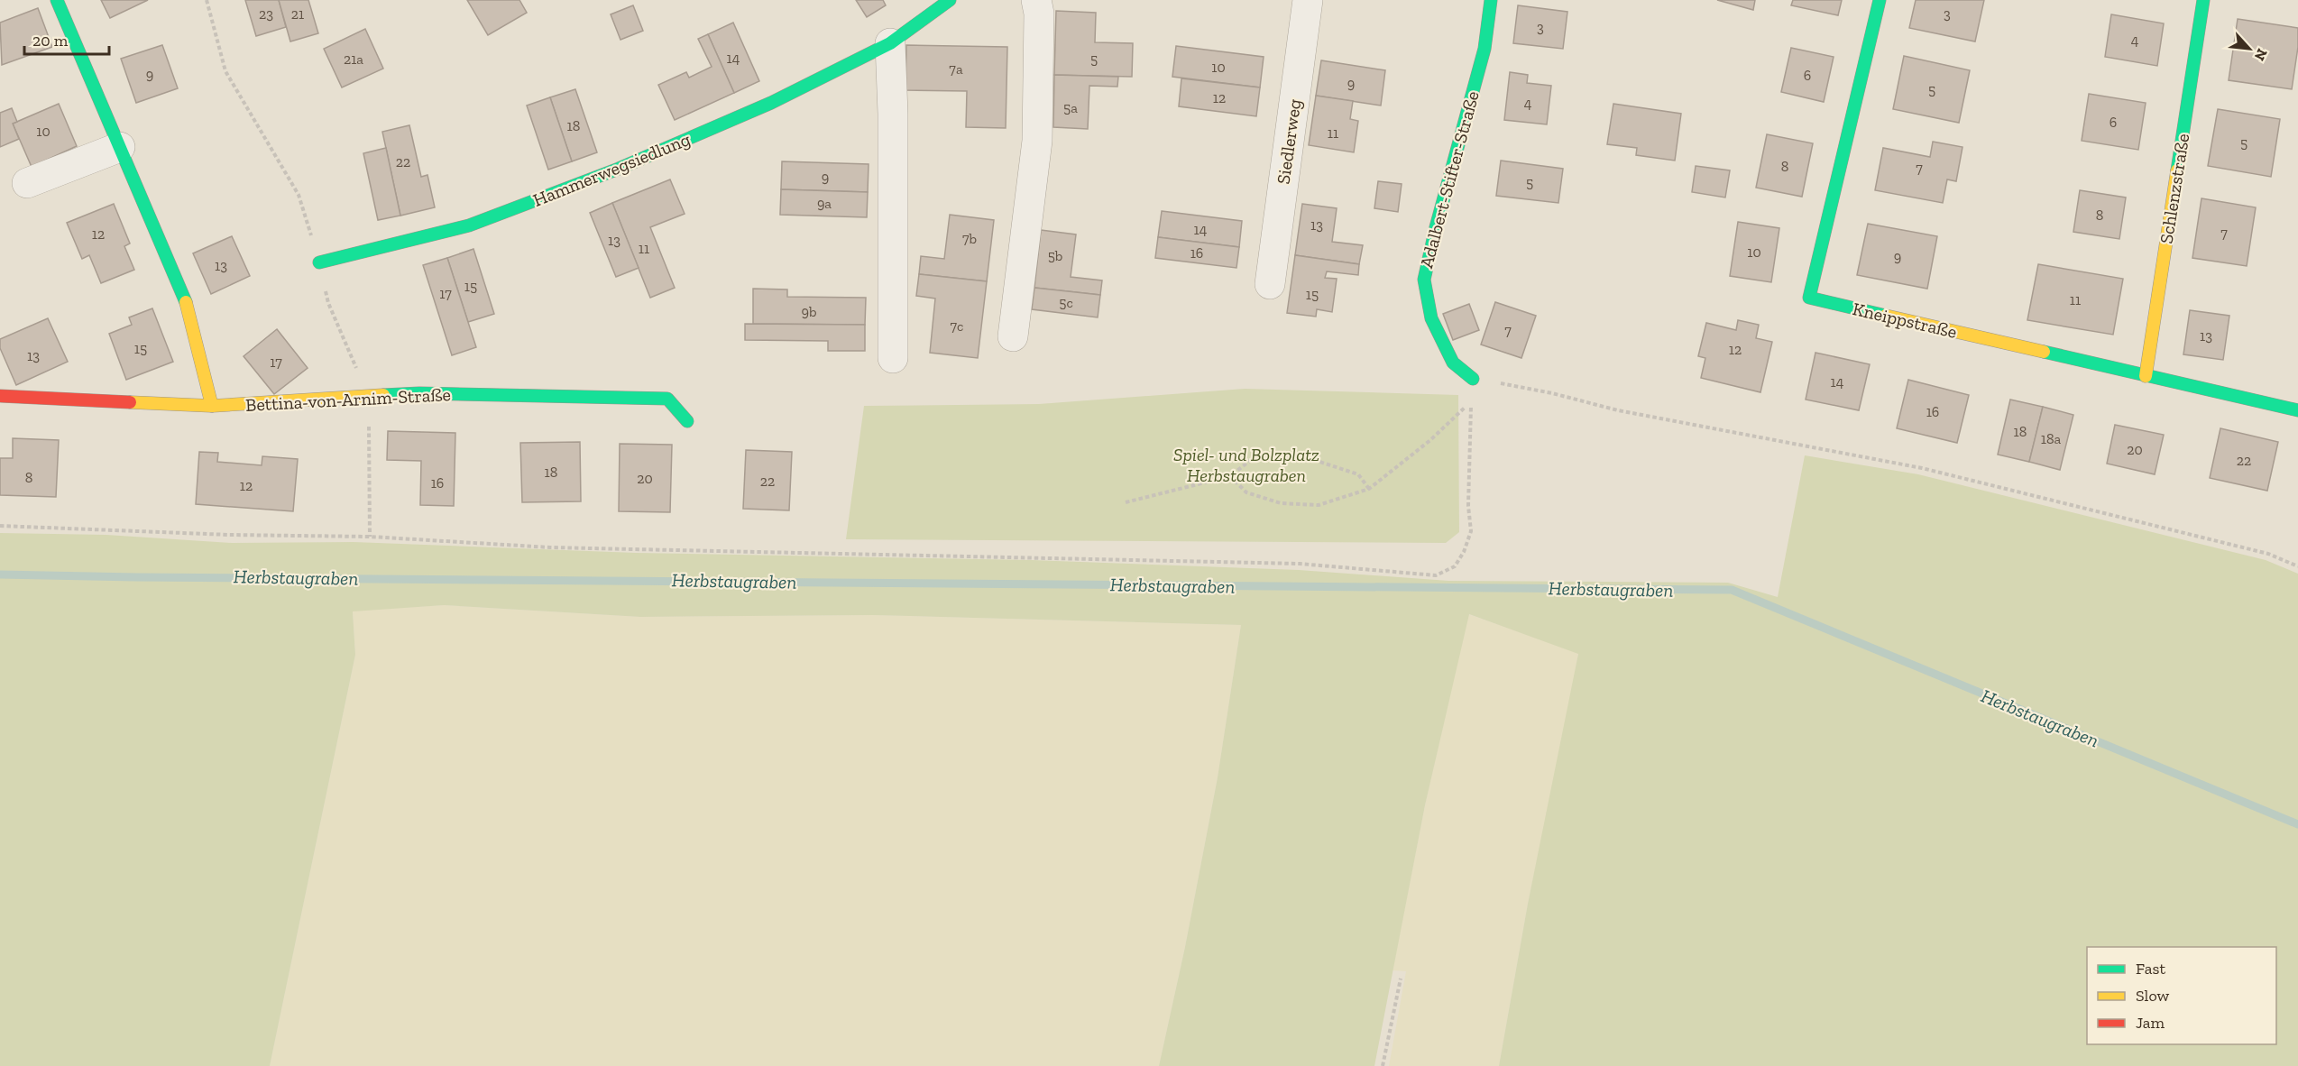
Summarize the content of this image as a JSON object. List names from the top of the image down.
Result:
{
  "streets": {
    "street": [
      "Siedlerweg",
      "Hammerwegsiedlung",
      "Adalbert-Stifter-Straße",
      "Schlenzstraße",
      "Kneippstraße",
      "Bettina-von-Arnim-Straße"
    ]
  },
  "crossings": [
    ["Schlenzstraße", "Kneippstraße"]
  ],
  "water": ["Herbstaugraben"],
  "parks": ["Spiel- und Bolzplatz Herbstaugraben"],
  "house_numbers": [
    "23",
    "21",
    "3",
    "3",
    "4",
    "14",
    "21a",
    "5",
    "10",
    "7a",
    "9",
    "6",
    "9",
    "5",
    "12",
    "4",
    "5a",
    "6",
    "18",
    "10",
    "11",
    "5",
    "22",
    "8",
    "7",
    "9",
    "5",
    "9a",
    "8",
    "13",
    "14",
    "7",
    "12",
    "7b",
    "13",
    "11",
    "10",
    "16",
    "5b",
    "9",
    "13",
    "15",
    "17",
    "15",
    "11",
    "5c",
    "9b",
    "7c",
    "7",
    "13",
    "15",
    "12",
    "13",
    "17",
    "14",
    "16",
    "18",
    "18a",
    "20",
    "22",
    "18",
    "8",
    "20",
    "22",
    "16",
    "12"
  ],
  "legend": ["Fast", "Slow", "Jam"],
  "scale_bar": "20 m",
  "north": "bottom right"
}
